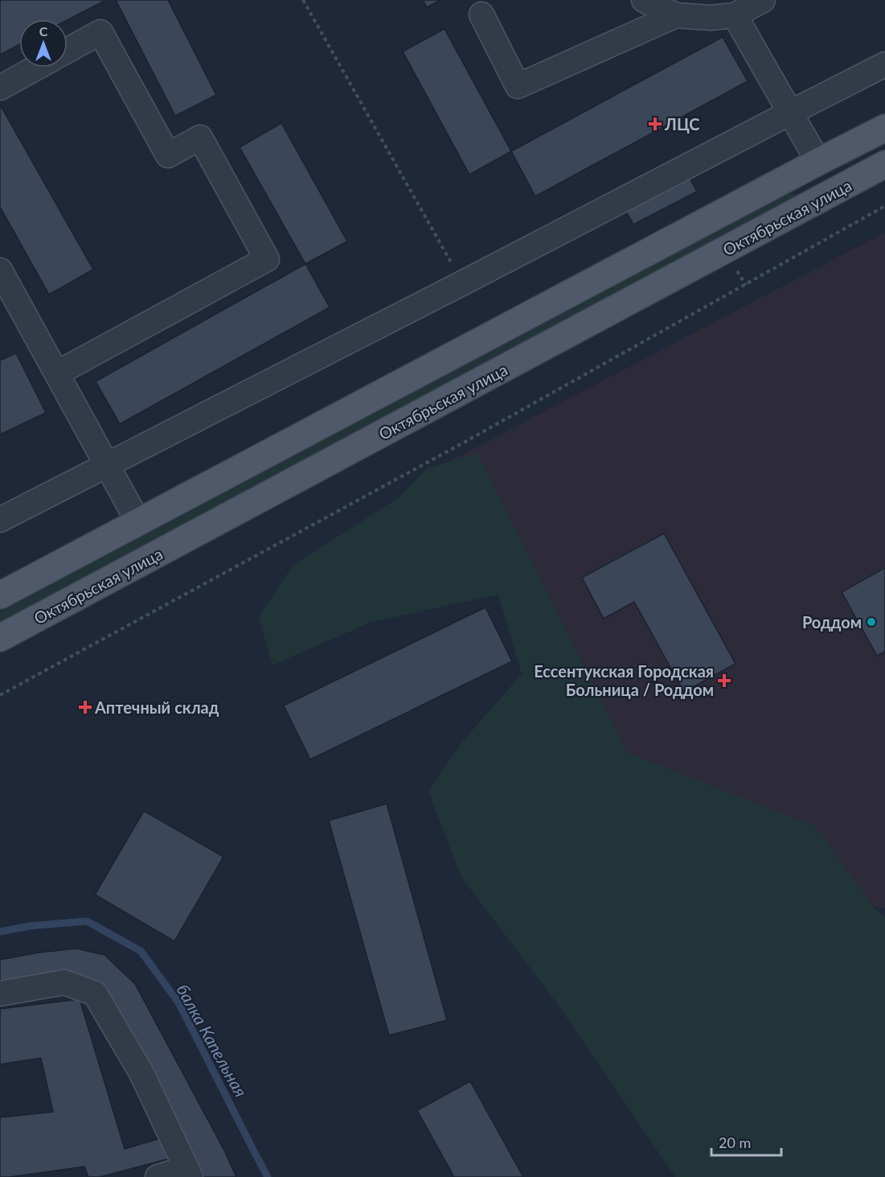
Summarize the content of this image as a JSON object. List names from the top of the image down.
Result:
{
  "streets": {
    "main road": ["Октябрьская улица"]
  },
  "water": ["балка Капельная"],
  "places": {
    "health": ["ЛЦС", "Ессентукская Городская Больница / Роддом", "Аптечный склад"],
    "other": ["Роддом"]
  },
  "scale_bar": "20 m",
  "north": "top"
}
